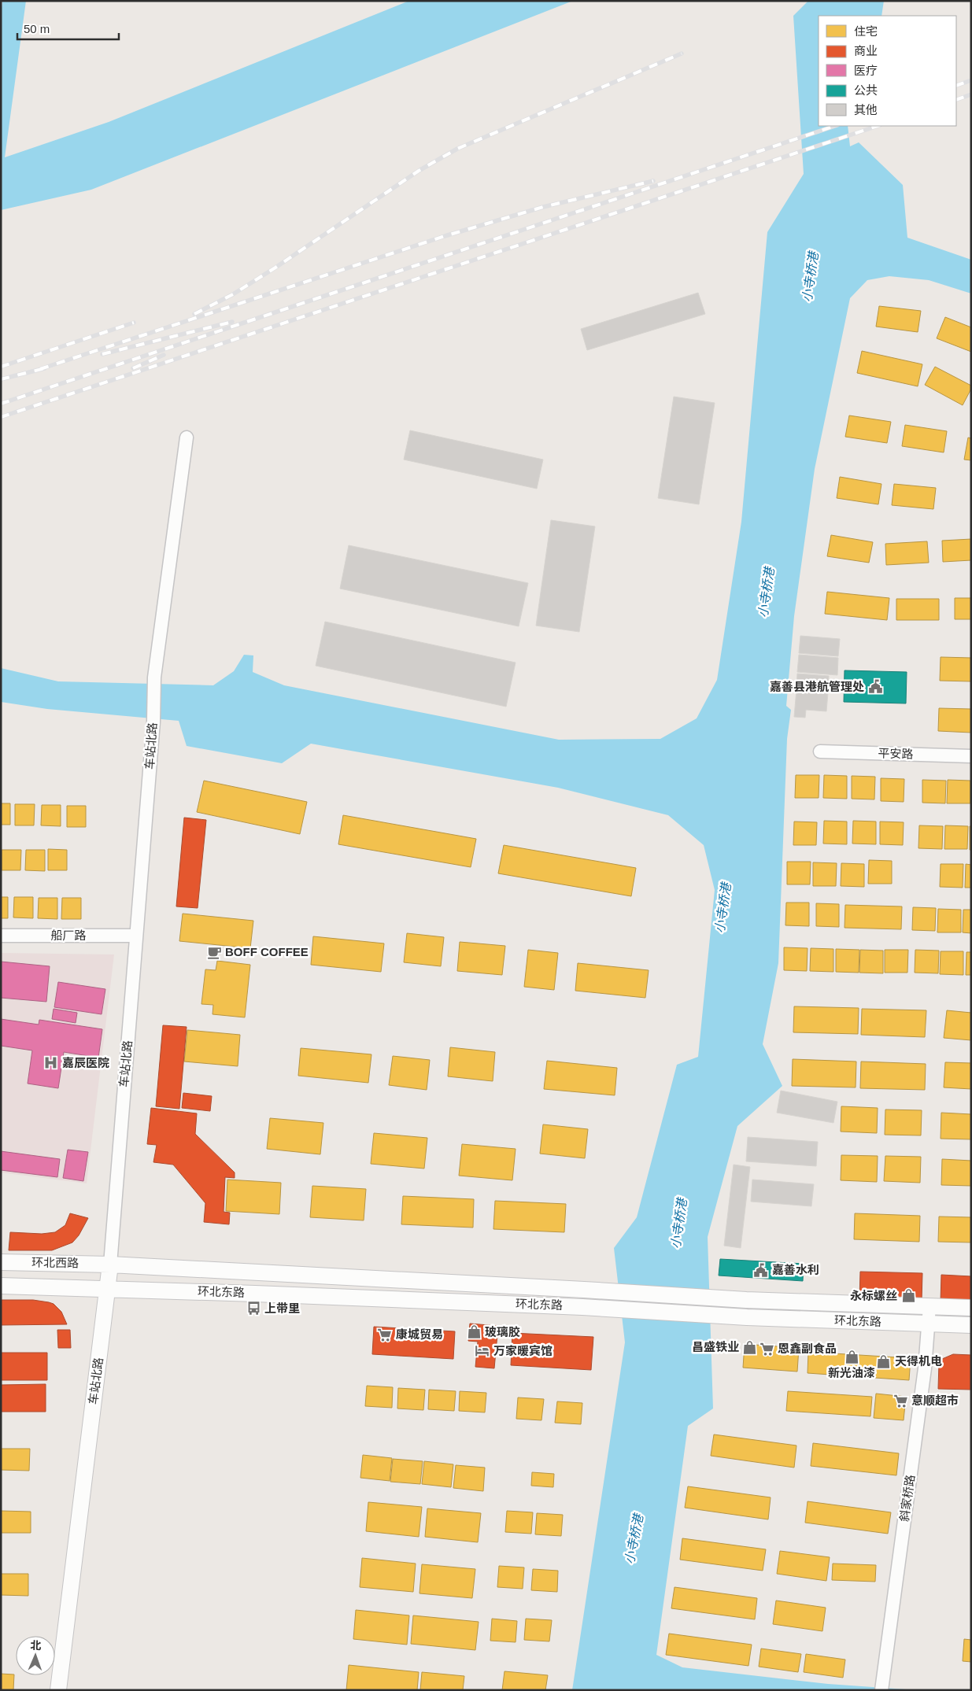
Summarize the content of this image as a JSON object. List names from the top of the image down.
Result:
{
  "streets": {
    "street": [
      "车站北路",
      "平安路",
      "船厂路",
      "环北西路",
      "环北东路",
      "斜家桥路"
    ]
  },
  "crossings": [
    ["车站北路", "船厂路"],
    ["车站北路", "环北西路"],
    ["车站北路", "环北东路"],
    ["环北西路", "环北东路"],
    ["环北东路", "斜家桥路"]
  ],
  "water": ["小寺桥港"],
  "places": {
    "public building": ["嘉善县港航管理处", "嘉善水利"],
    "cafe": ["BOFF COFFEE"],
    "hospital": ["嘉辰医院"],
    "shop": [
      "永标螺丝",
      "玻璃胶",
      "昌盛铁业",
      "新光油漆",
      "天得机电"
    ],
    "bus stop": ["上带里"],
    "supermarket": ["康城贸易", "恩鑫副食品", "意顺超市"],
    "hotel": ["万家暖宾馆"]
  },
  "legend": [
    "住宅",
    "商业",
    "医疗",
    "公共",
    "其他"
  ],
  "scale_bar": "50 m",
  "north": "top"
}
